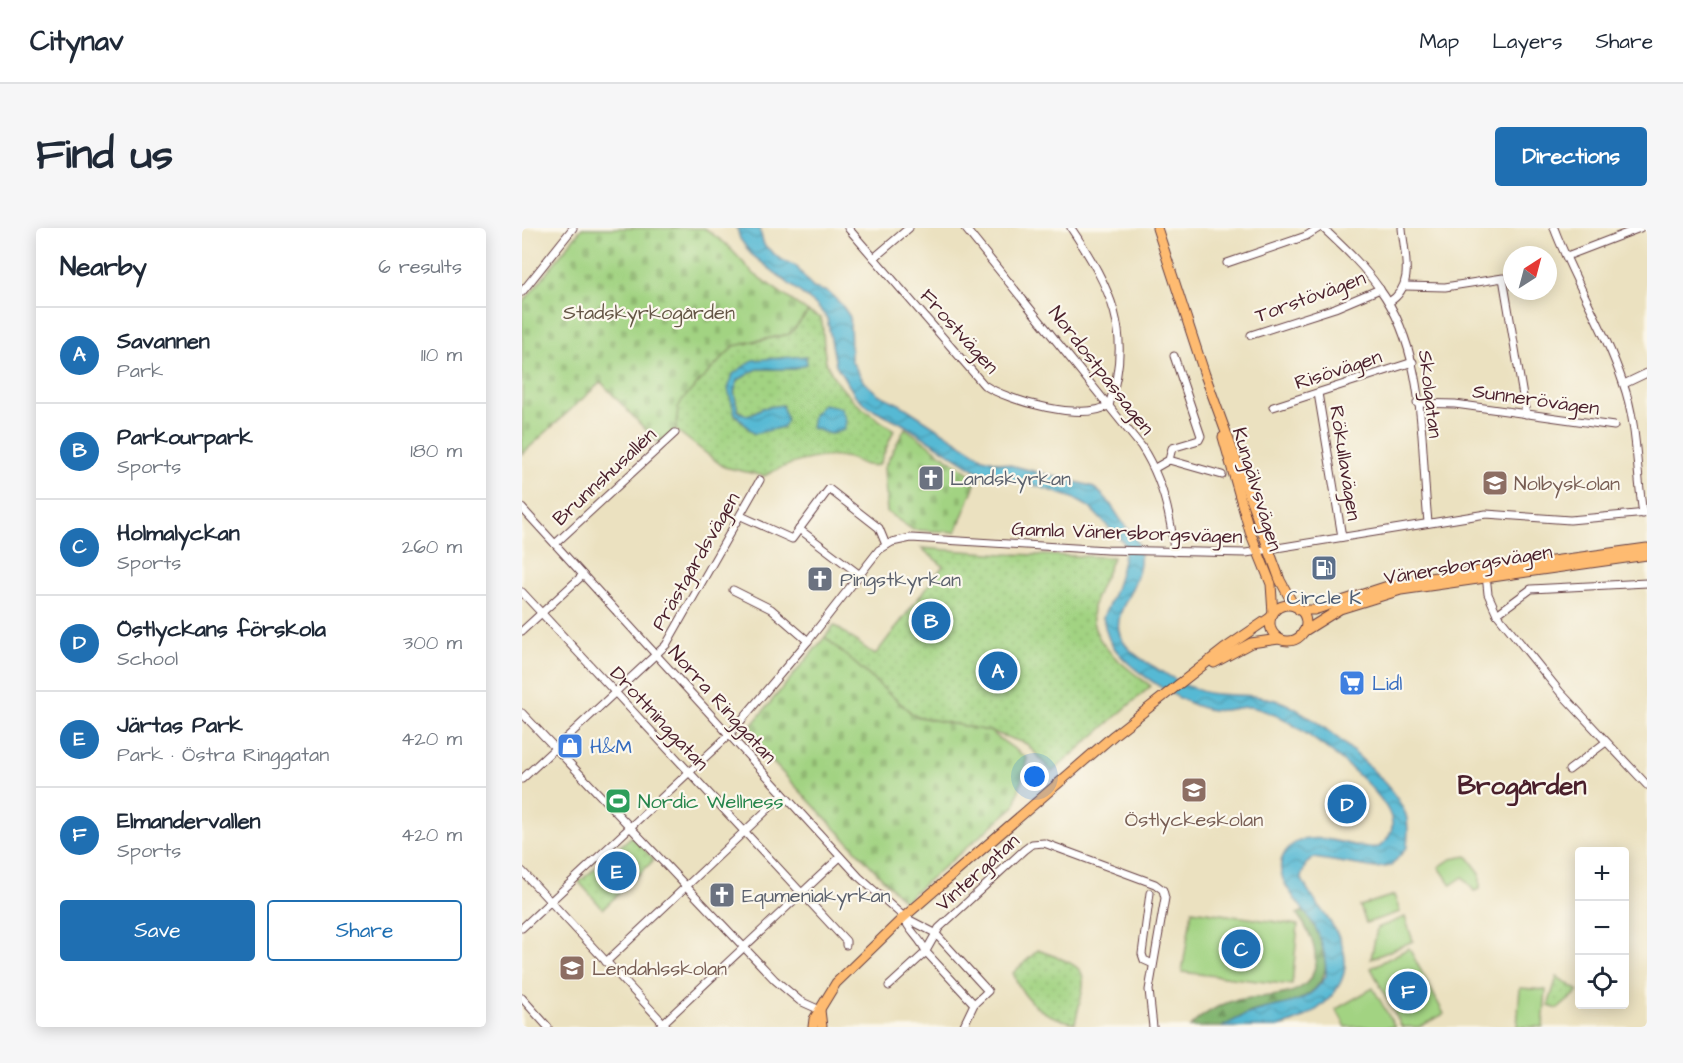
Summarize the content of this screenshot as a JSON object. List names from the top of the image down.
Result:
{
  "streets": {
    "main road": ["Kungälvsvägen", "Vänersborgsvägen"],
    "street": [
      "Torstövägen",
      "Frostvägen",
      "Risövägen",
      "Nordostpassagen",
      "Skolgatan",
      "Sunnerövägen",
      "Rökullavägen",
      "Brunnshusallén",
      "Gamla Vänersborgsvägen",
      "Prästgårdsvägen",
      "Norra Ringgatan",
      "Drottninggatan",
      "Vintergatan"
    ]
  },
  "crossings": [
    ["Torstövägen", "Skolgatan"],
    ["Frostvägen", "Nordostpassagen"],
    ["Risövägen", "Skolgatan"],
    ["Risövägen", "Rökullavägen"],
    ["Nordostpassagen", "Gamla Vänersborgsvägen"],
    ["Skolgatan", "Sunnerövägen"],
    ["Skolgatan", "Gamla Vänersborgsvägen"],
    ["Rökullavägen", "Gamla Vänersborgsvägen"],
    ["Brunnshusallén", "Norra Ringgatan"],
    ["Kungälvsvägen", "Gamla Vänersborgsvägen"],
    ["Kungälvsvägen", "Vänersborgsvägen"],
    ["Prästgårdsvägen", "Norra Ringgatan"],
    ["Prästgårdsvägen", "Drottninggatan"]
  ],
  "districts": ["Brogården"],
  "parks": ["Stadskyrkogården"],
  "places": {
    "church": ["Landskyrkan", "Pingstkyrkan", "Equmeniakyrkan"],
    "school or university": ["Nolbyskolan", "Östlyckeskolan", "Lendahlsskolan"],
    "fuel station": ["Circle K"],
    "supermarket": ["Lidl"],
    "shop": ["H&M"],
    "sports": ["Nordic Wellness"]
  },
  "north": "top right",
  "page": {
    "header": "Citynav",
    "nav": ["Map", "Layers", "Share"],
    "title": "Find us",
    "buttons": [
      "Directions",
      ["Save", "Share"]
    ],
    "heading": ["Nearby", "6 results"],
    "list": [
      {
        "mark": "A",
        "name": "Savannen",
        "note": "Park",
        "value": "110 m"
      },
      {
        "mark": "B",
        "name": "Parkourpark",
        "note": "Sports",
        "value": "180 m"
      },
      {
        "mark": "C",
        "name": "Holmalyckan",
        "note": "Sports",
        "value": "260 m"
      },
      {
        "mark": "D",
        "name": "Östlyckans förskola",
        "note": "School",
        "value": "300 m"
      },
      {
        "mark": "E",
        "name": "Järtas Park",
        "note": "Park · Östra Ringgatan",
        "value": "420 m"
      },
      {
        "mark": "F",
        "name": "Elmandervallen",
        "note": "Sports",
        "value": "420 m"
      }
    ],
    "pins": [
      "B",
      "A",
      "D",
      "E",
      "C",
      "F"
    ],
    "map_buttons": ["+", "−"]
  }
}
